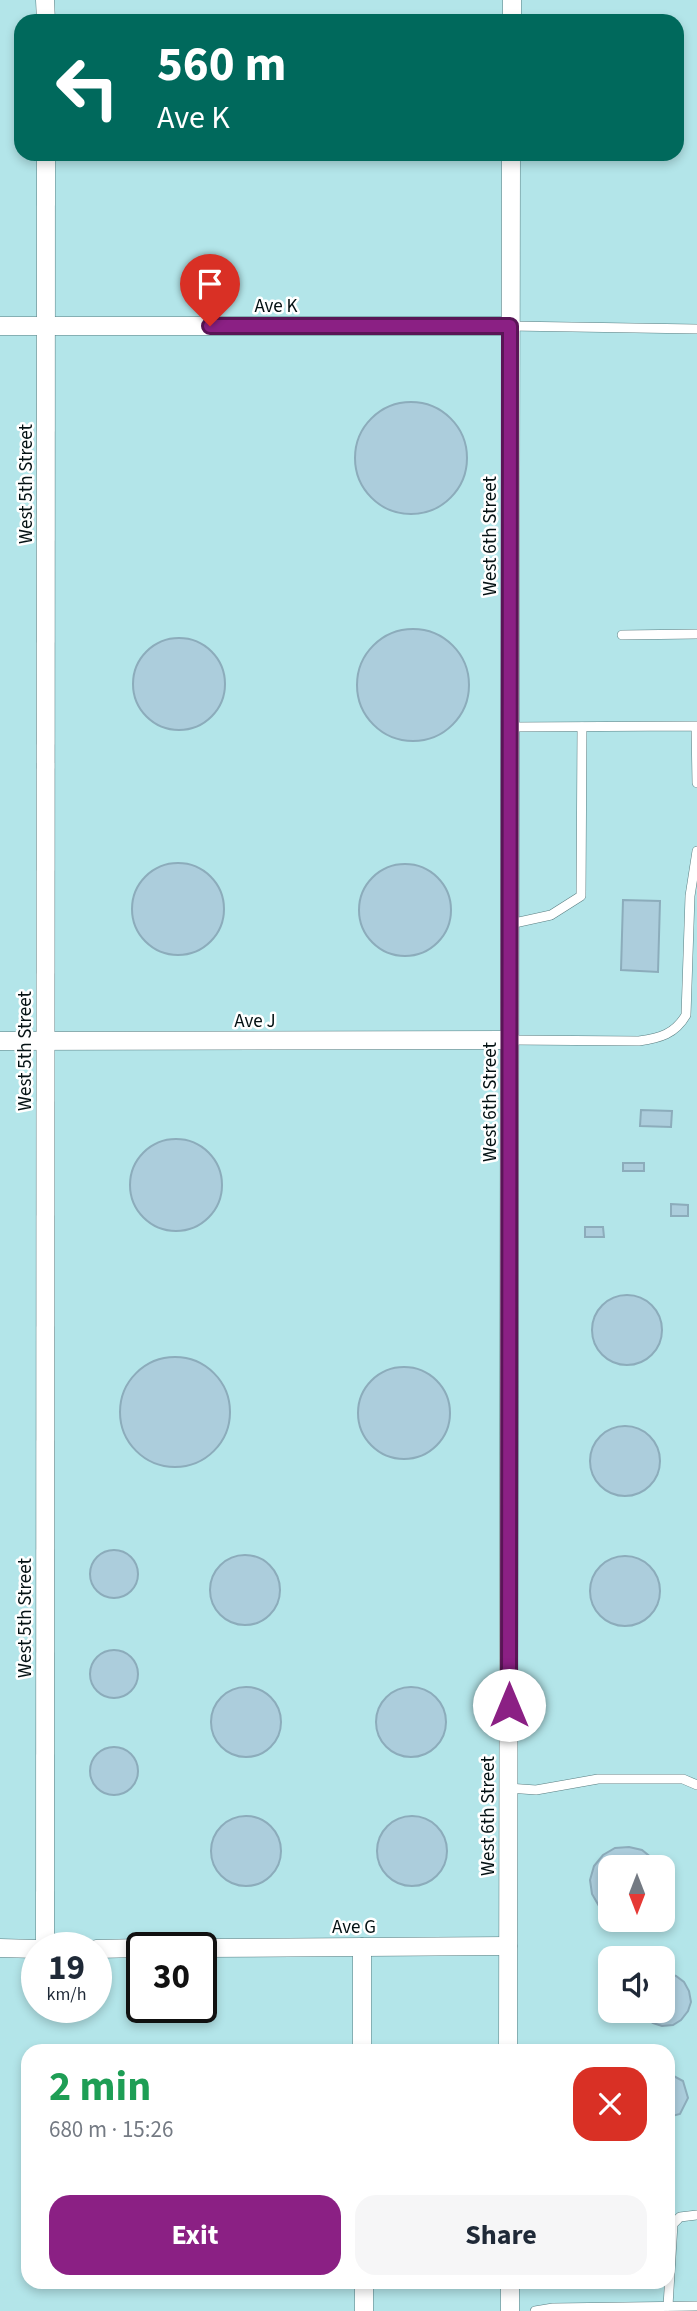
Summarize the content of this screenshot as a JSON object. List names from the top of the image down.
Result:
{
  "streets": {
    "street": [
      "Ave K",
      "West 5th Street",
      "West 6th Street",
      "Ave J",
      "Ave G"
    ]
  },
  "crossings": [
    ["Ave K", "West 5th Street"],
    ["Ave K", "West 6th Street"],
    ["West 5th Street", "Ave J"],
    ["West 6th Street", "Ave J"],
    ["West 6th Street", "Ave G"]
  ],
  "north": "bottom",
  "page": {
    "turn": ["560 m", "Ave K"],
    "speed": "19 km/h",
    "limit": "30",
    "heading": ["2 min", "680 m · 15:26"],
    "buttons": ["Exit", "Share"]
  }
}
